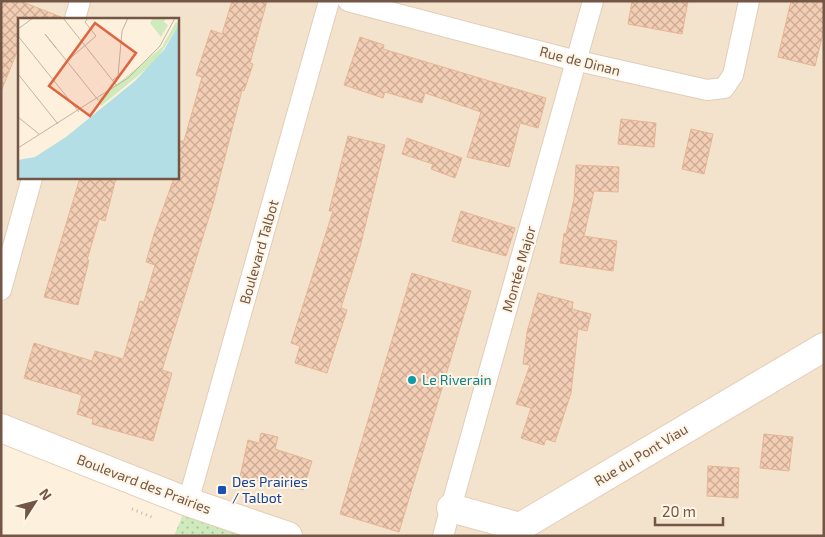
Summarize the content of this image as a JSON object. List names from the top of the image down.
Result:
{
  "streets": {
    "street": [
      "Rue de Dinan",
      "Boulevard Talbot",
      "Montée Major",
      "Rue du Pont Viau",
      "Boulevard des Prairies"
    ]
  },
  "crossings": [
    ["Rue de Dinan", "Montée Major"],
    ["Boulevard Talbot", "Boulevard des Prairies"],
    ["Montée Major", "Rue du Pont Viau"]
  ],
  "places": {
    "other": ["Le Riverain"],
    "transit": ["Des Prairies / Talbot"]
  },
  "scale_bar": "20 m",
  "north": "top right"
}
